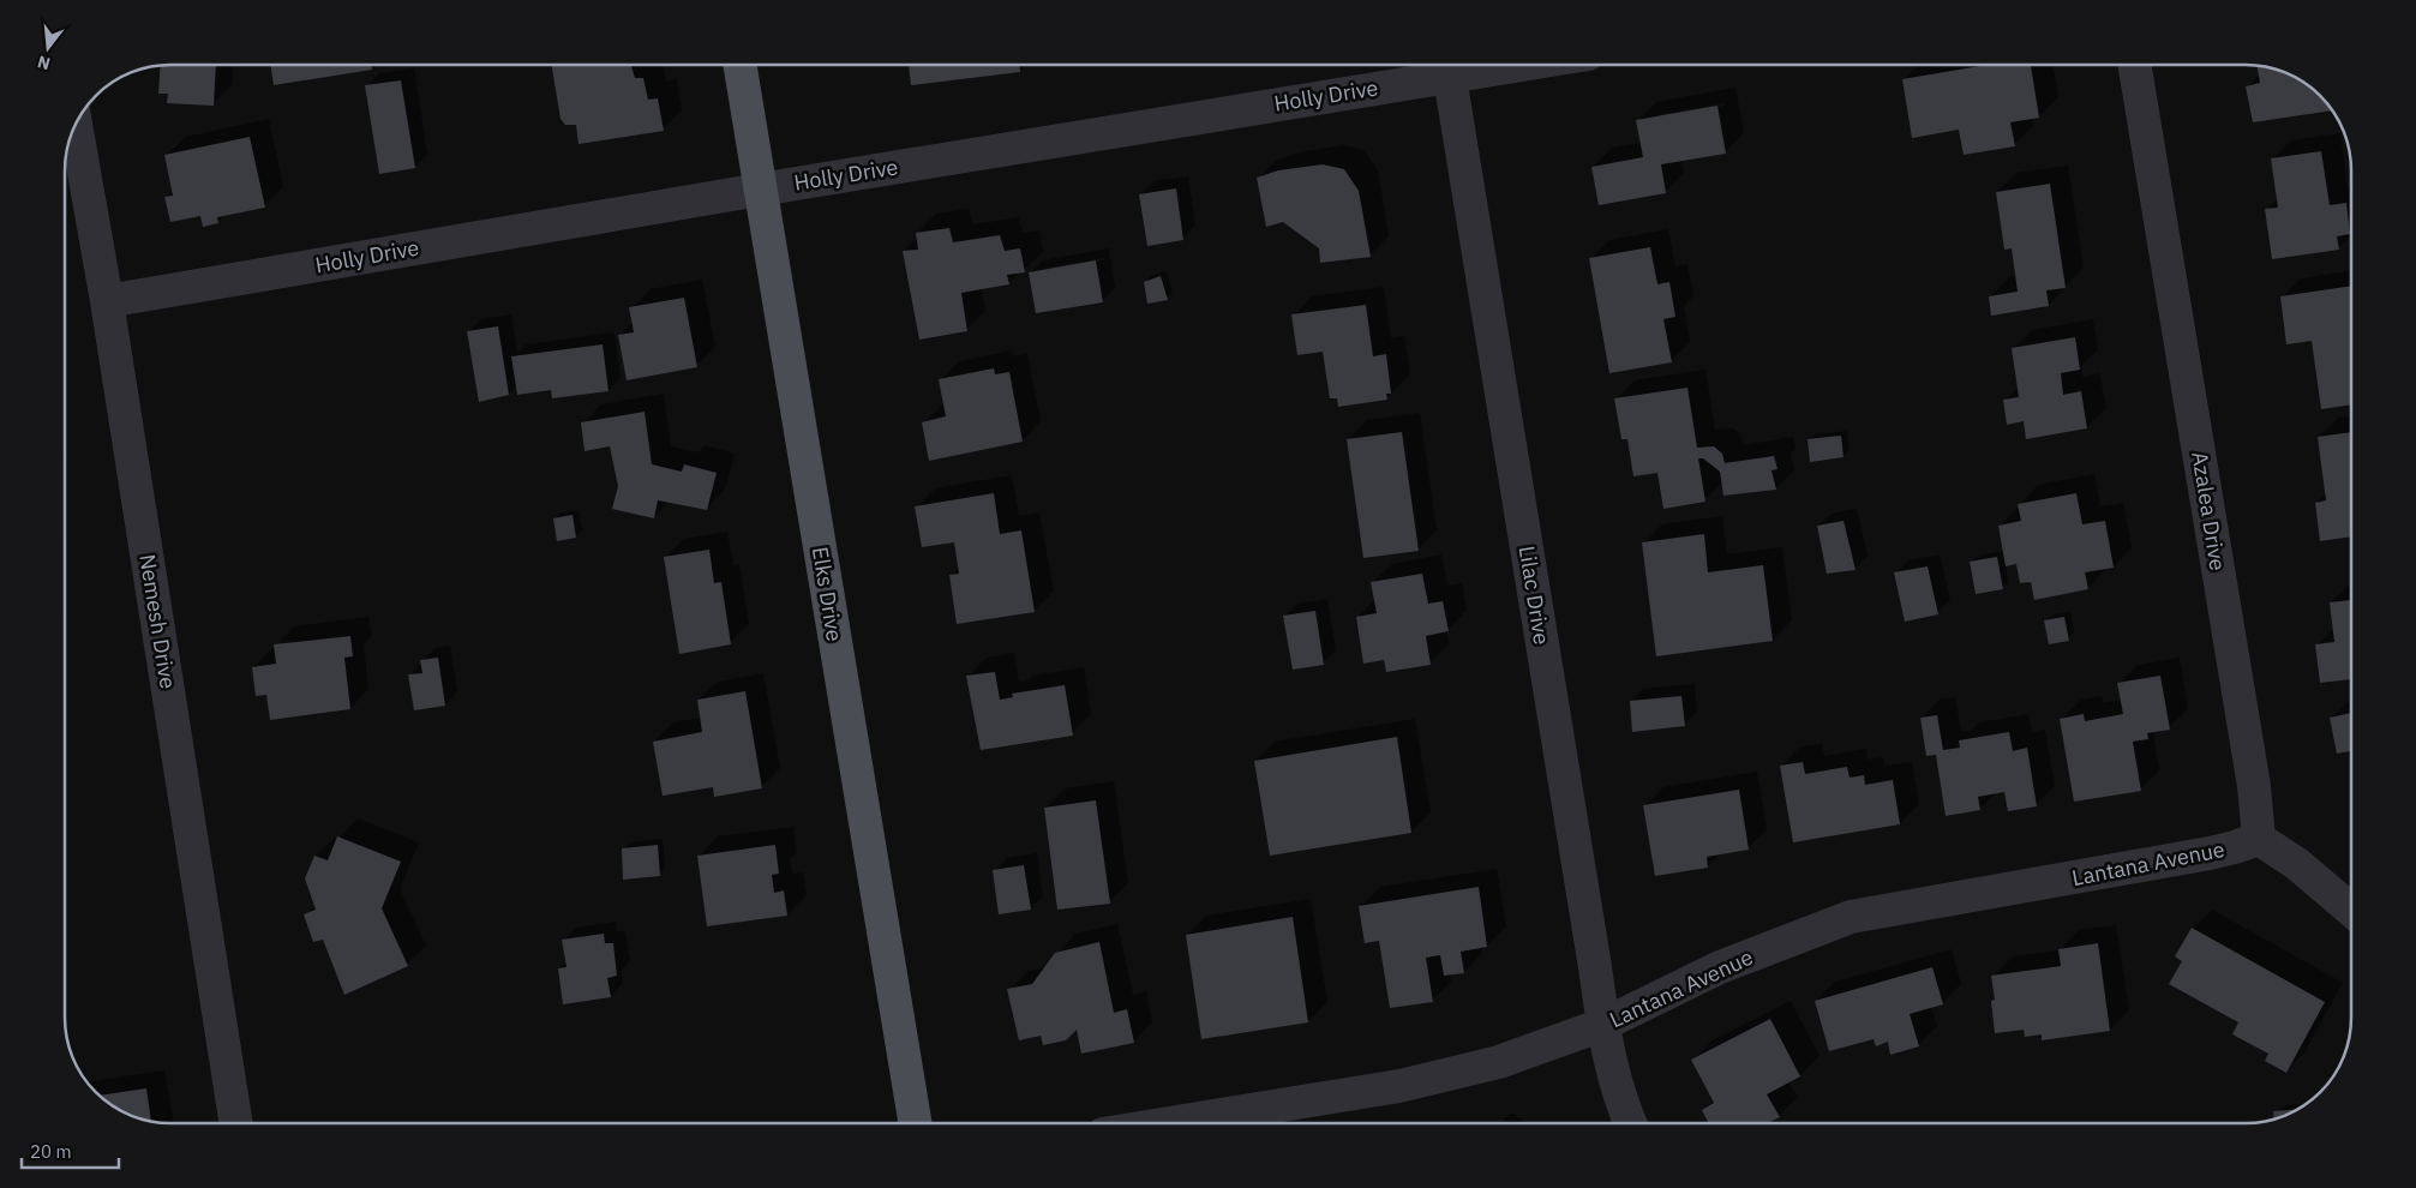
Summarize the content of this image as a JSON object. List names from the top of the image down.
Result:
{
  "streets": {
    "main road": ["Elks Drive"],
    "street": [
      "Holly Drive",
      "Azalea Drive",
      "Lilac Drive",
      "Nemesh Drive",
      "Lantana Avenue"
    ]
  },
  "crossings": [
    ["Holly Drive", "Elks Drive"],
    ["Holly Drive", "Lilac Drive"],
    ["Holly Drive", "Nemesh Drive"],
    ["Azalea Drive", "Lantana Avenue"],
    ["Lilac Drive", "Lantana Avenue"]
  ],
  "scale_bar": "20 m",
  "north": "bottom"
}
